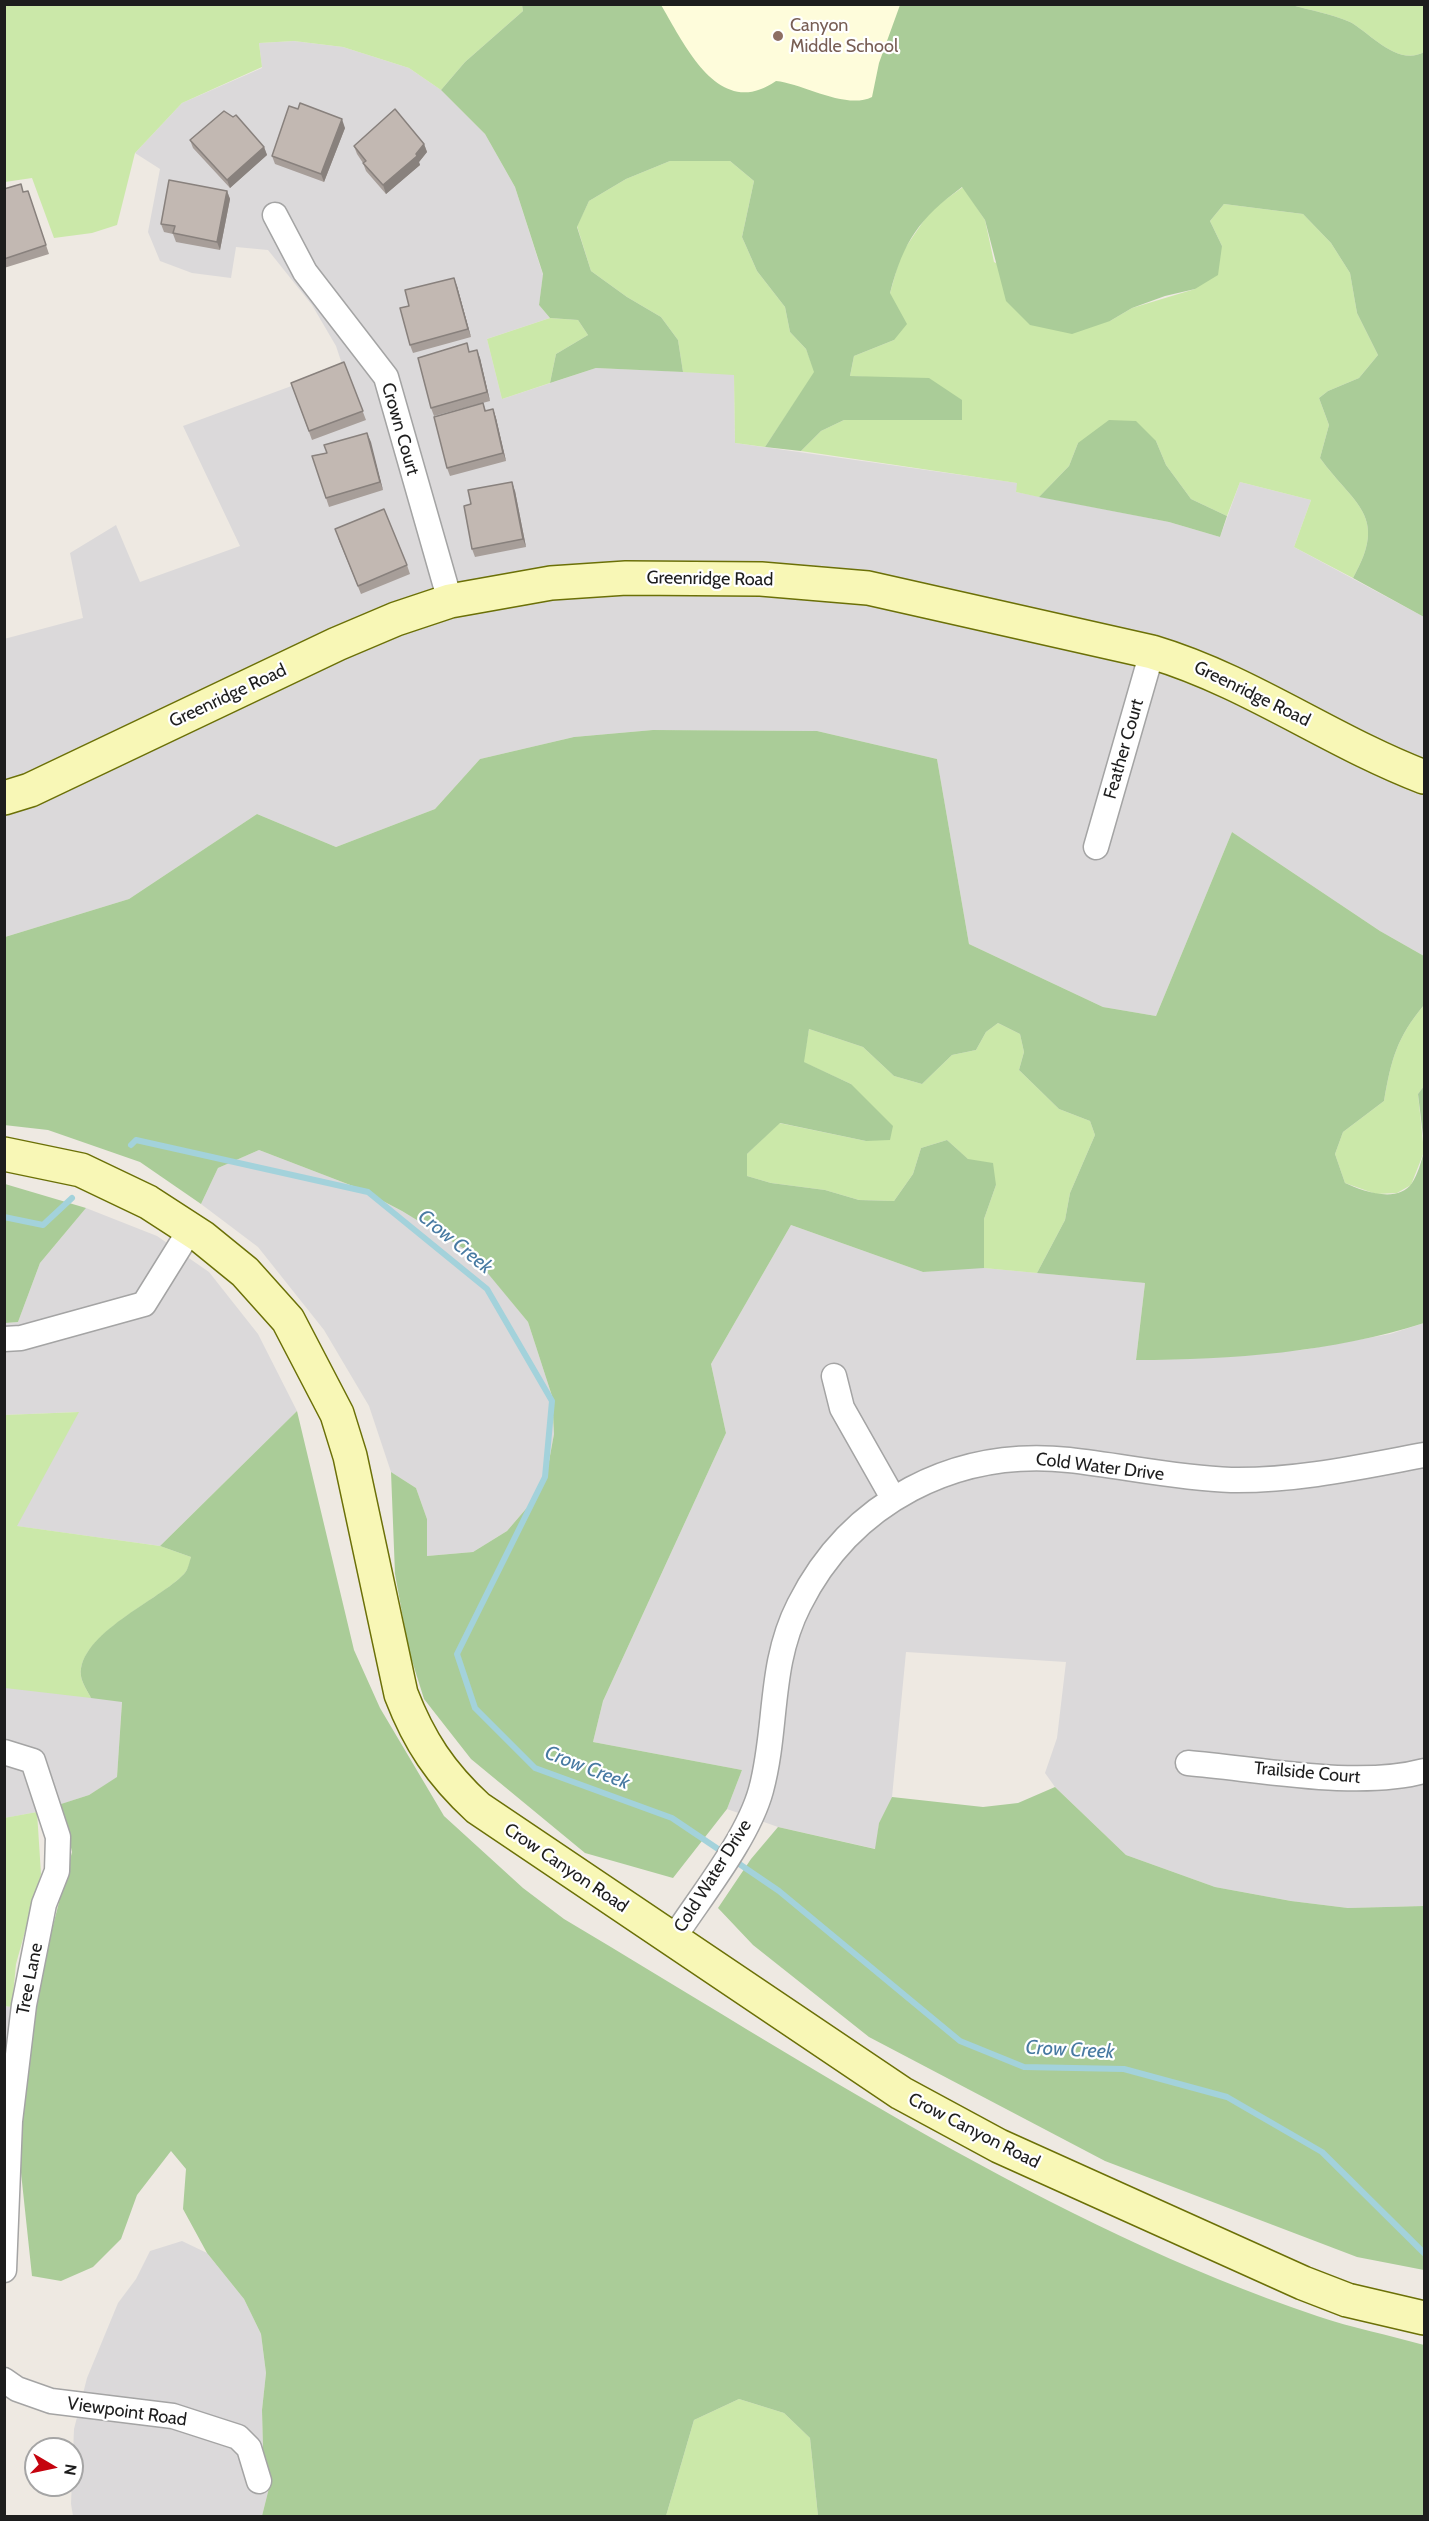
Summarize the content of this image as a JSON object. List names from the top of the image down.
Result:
{
  "streets": {
    "main road": ["Greenridge Road", "Crow Canyon Road"],
    "street": [
      "Crown Court",
      "Feather Court",
      "Cold Water Drive",
      "Trailside Court",
      "Tree Lane",
      "Viewpoint Road"
    ]
  },
  "crossings": [
    ["Crown Court", "Greenridge Road"],
    ["Greenridge Road", "Feather Court"],
    ["Cold Water Drive", "Crow Canyon Road"]
  ],
  "water": ["Crow Creek"],
  "places": ["Canyon Middle School"],
  "north": "right"
}
